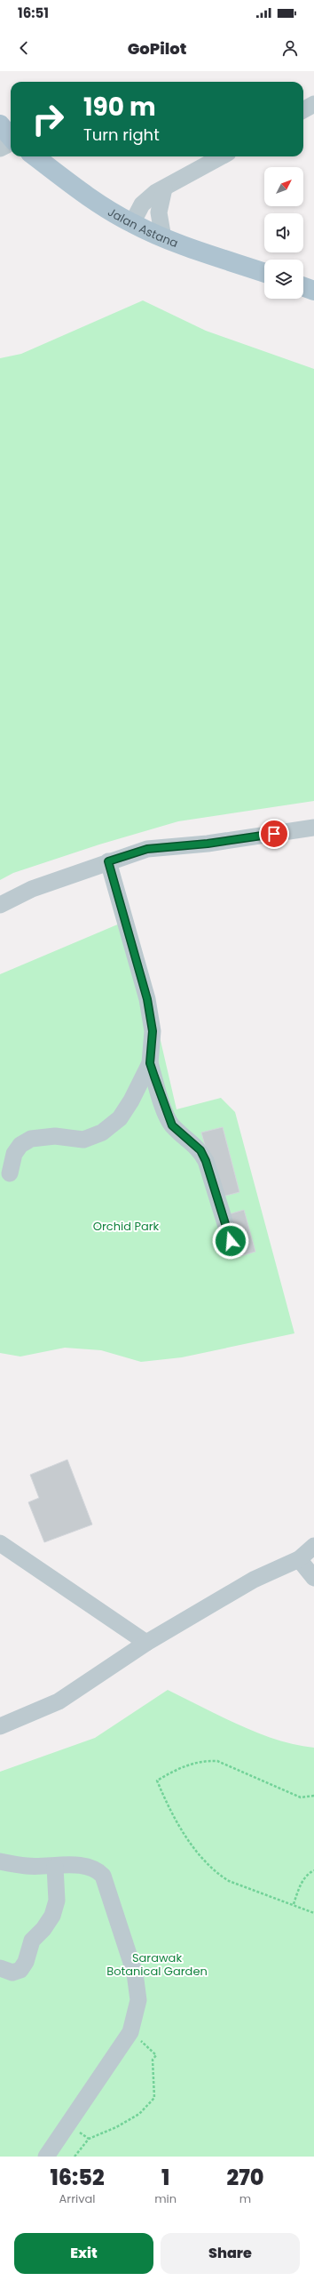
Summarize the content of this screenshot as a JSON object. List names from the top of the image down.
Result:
{
  "streets": {
    "main road": ["Jalan Astana"]
  },
  "parks": ["Orchid Park", "Sarawak Botanical Garden"],
  "north": "top right",
  "page": {
    "status": "16:51",
    "header": "GoPilot",
    "turn": ["190 m", "Turn right"],
    "eta": [
      "16:52",
      "Arrival",
      "1",
      "min",
      "270",
      "m"
    ],
    "buttons": ["Exit", "Share"]
  }
}
